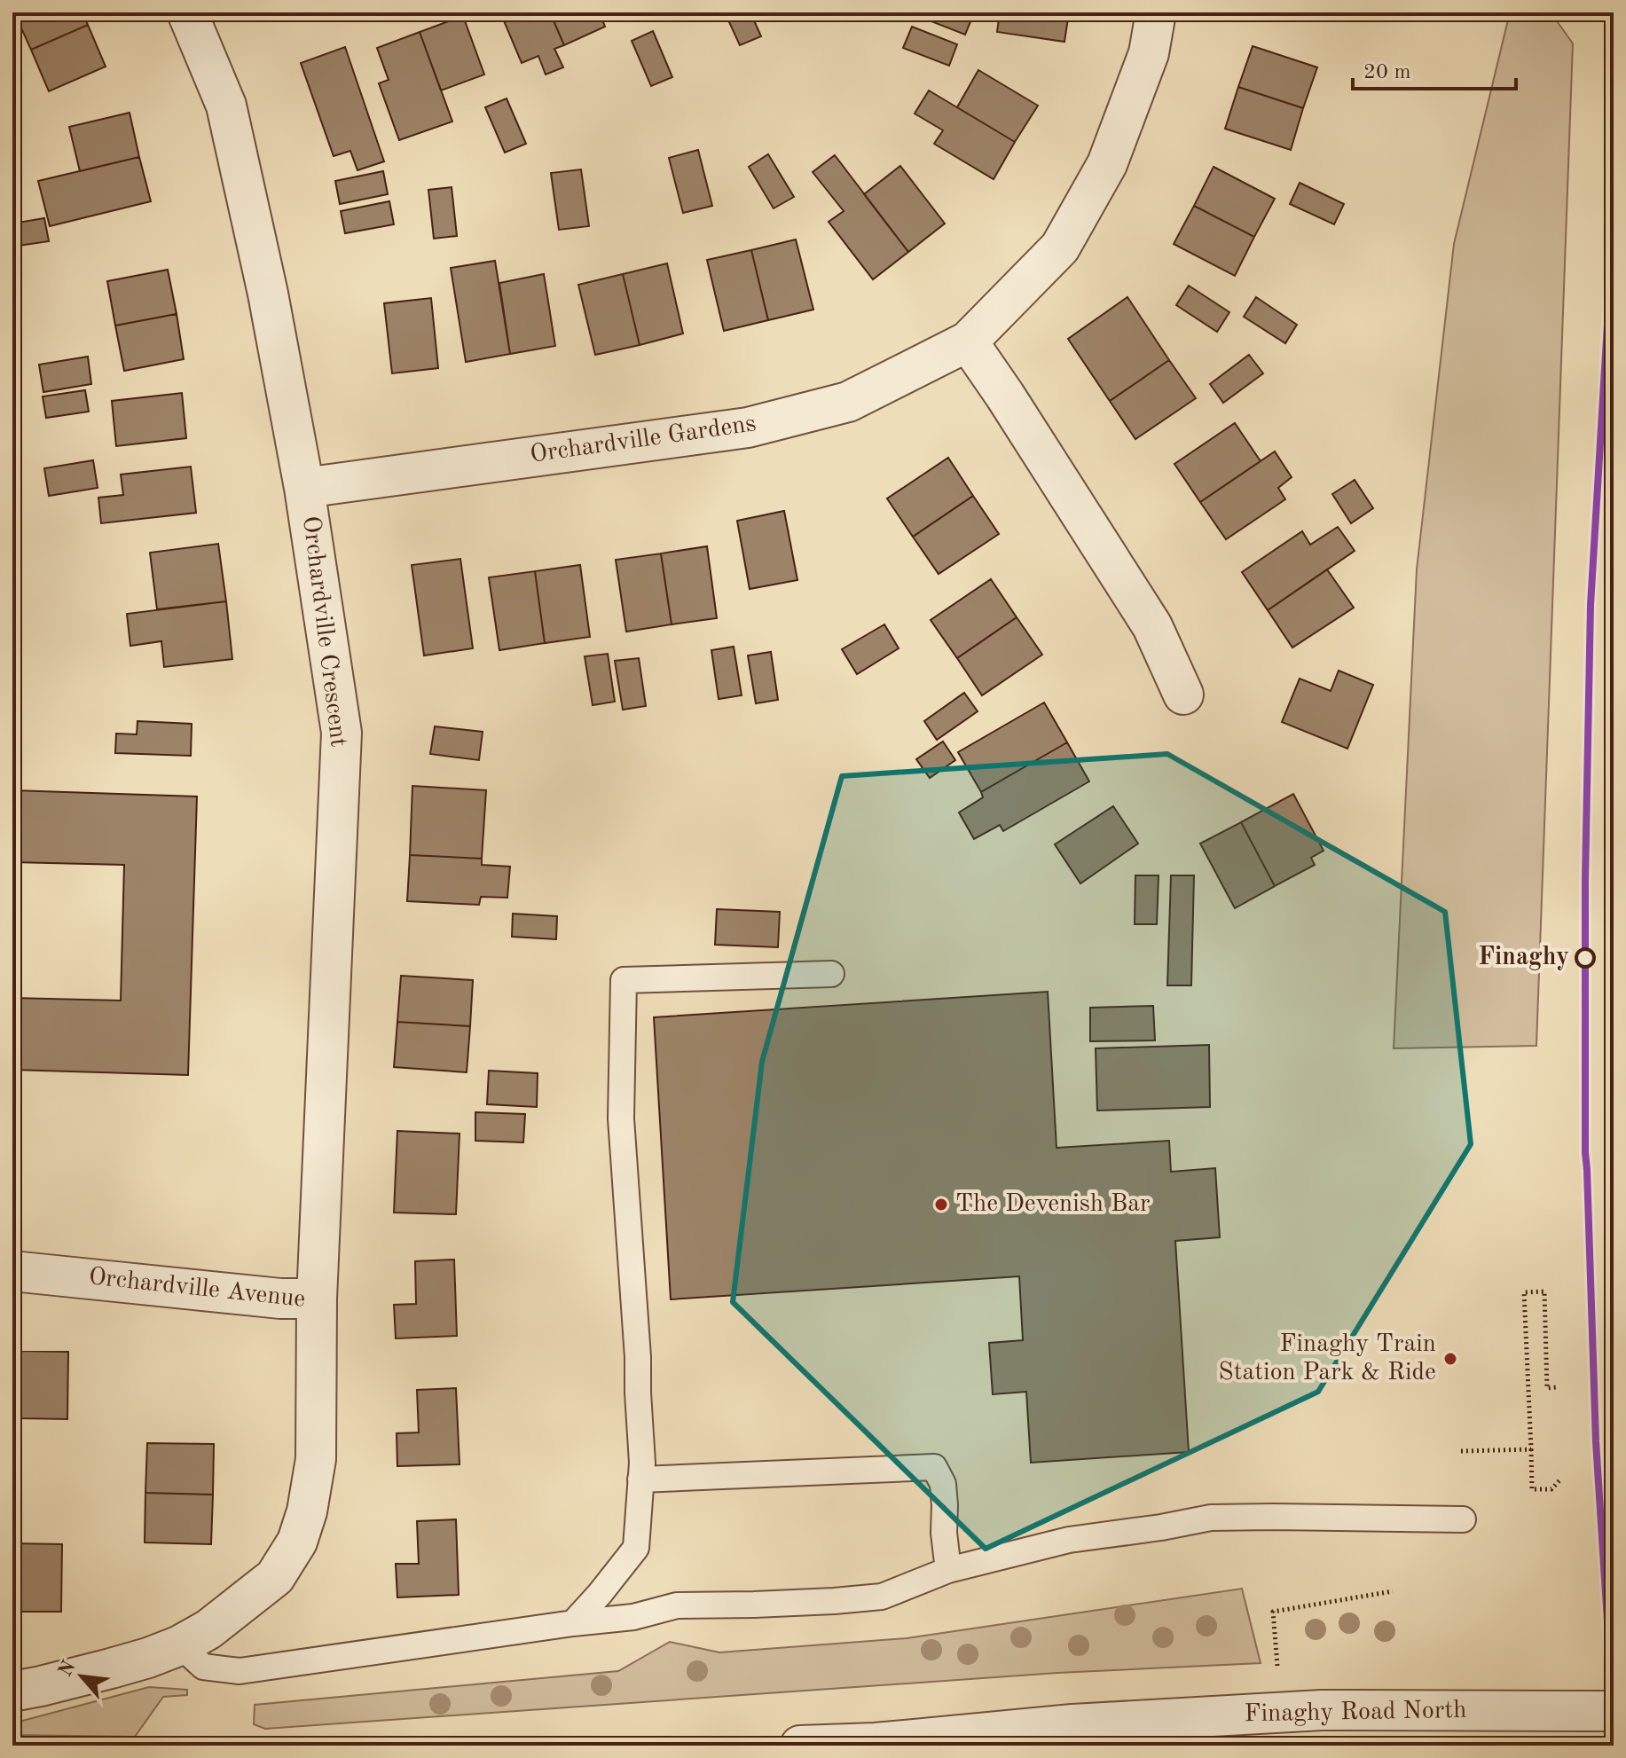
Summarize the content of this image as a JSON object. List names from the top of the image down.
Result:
{
  "streets": {
    "street": [
      "Orchardville Gardens",
      "Orchardville Crescent",
      "Orchardville Avenue",
      "Finaghy Road North"
    ]
  },
  "crossings": [
    ["Orchardville Gardens", "Orchardville Crescent"],
    ["Orchardville Crescent", "Orchardville Avenue"]
  ],
  "places": ["Finaghy", "The Devenish Bar", "Finaghy Train Station Park & Ride"],
  "scale_bar": "20 m",
  "north": "top left"
}
